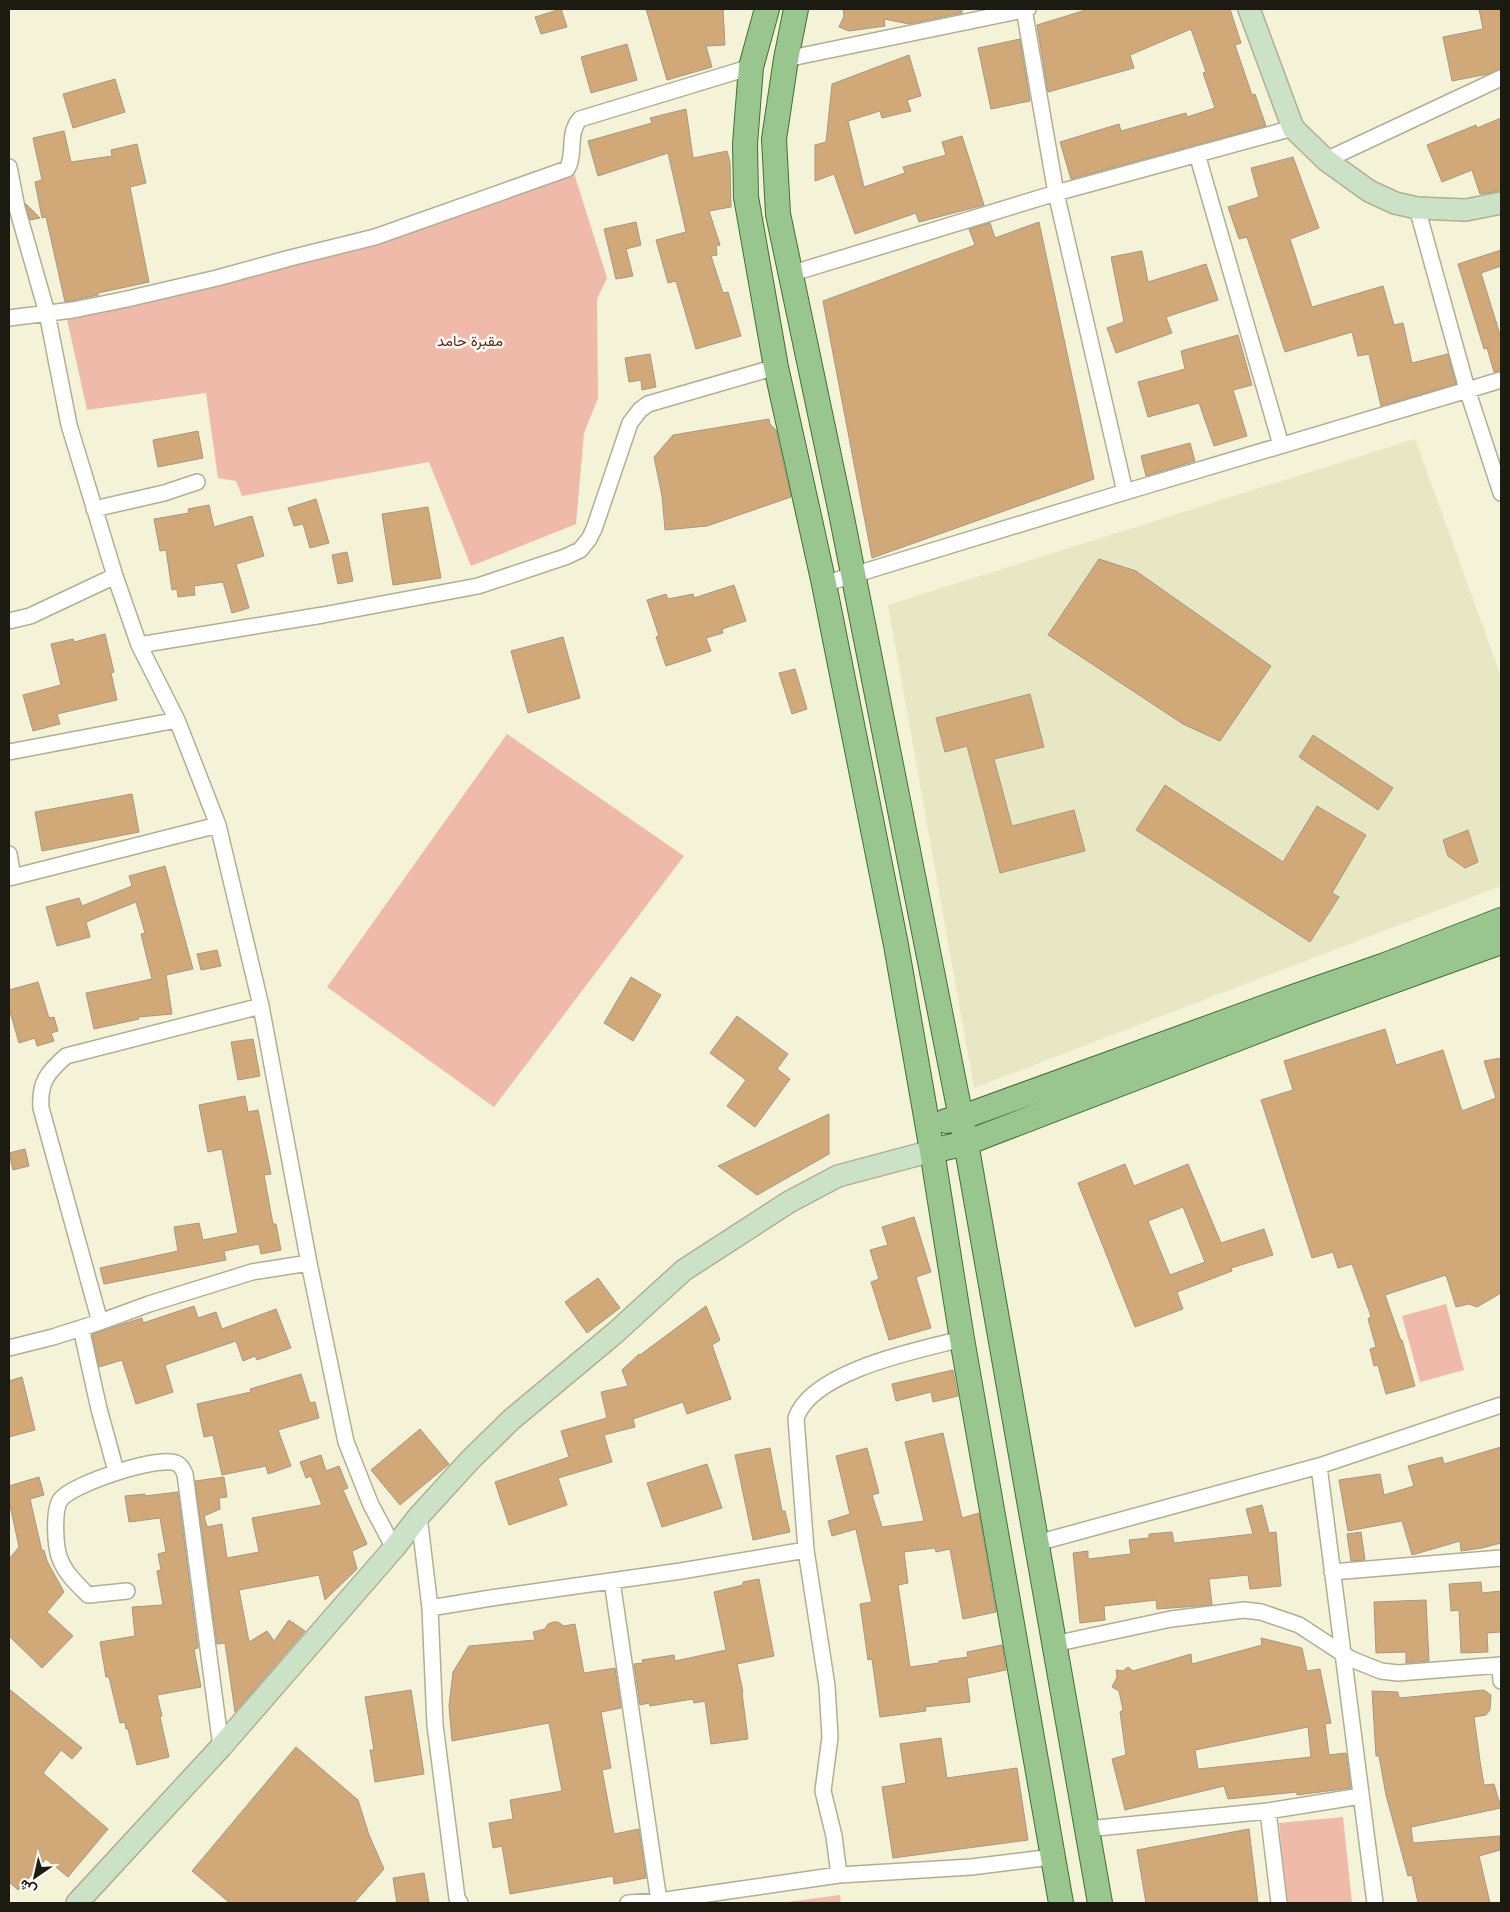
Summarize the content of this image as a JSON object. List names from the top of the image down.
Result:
{
  "parks": ["مقبرة حامد"],
  "north": "bottom left"
}
